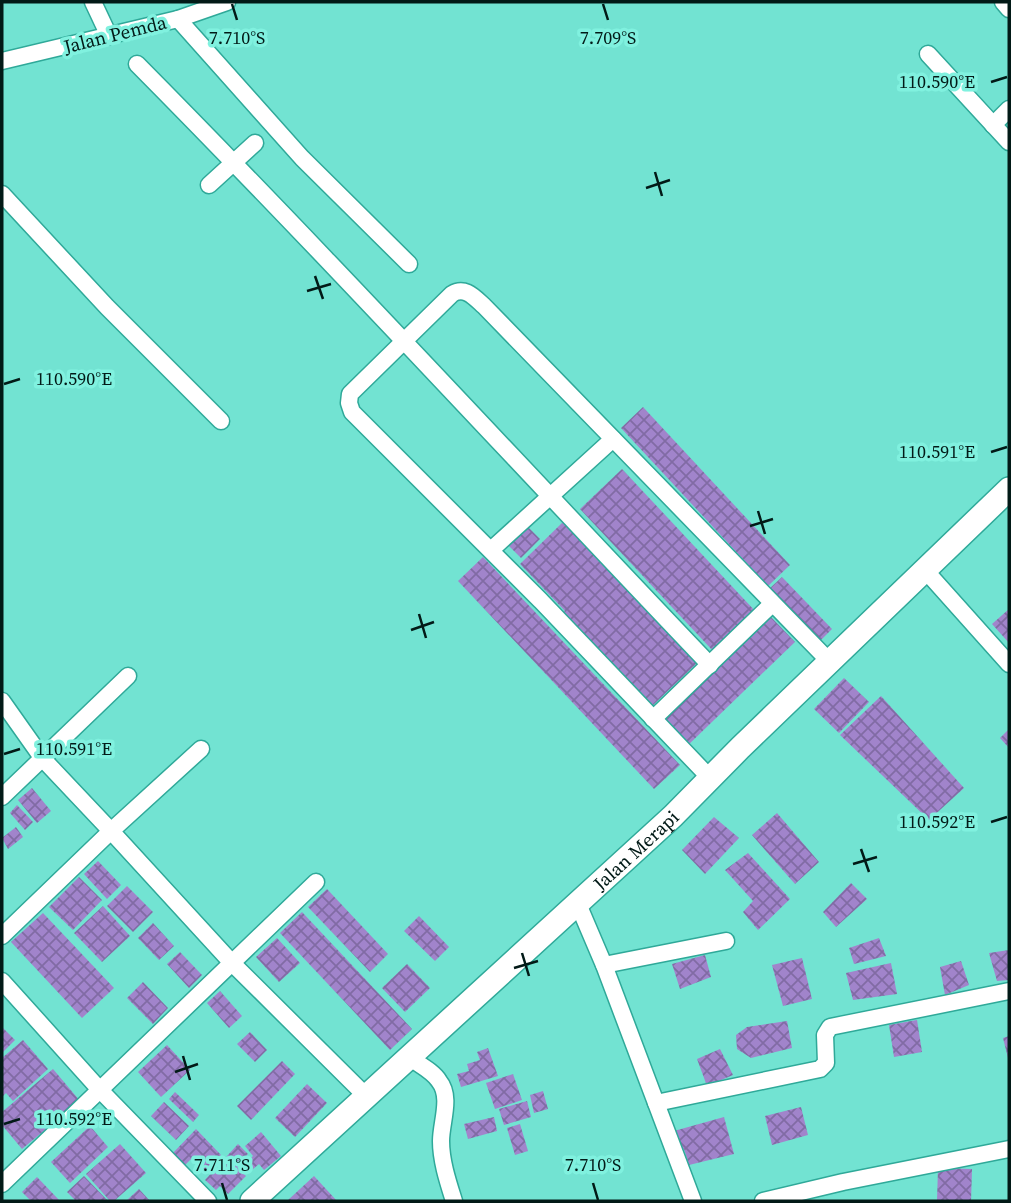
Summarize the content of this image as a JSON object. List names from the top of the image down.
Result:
{
  "streets": {
    "street": ["Jalan Pemda", "Jalan Merapi"]
  },
  "coordinates": [
    "7.710°S",
    "7.709°S",
    "110.590°E",
    "110.591°E",
    "110.592°E",
    "7.711°S"
  ]
}
